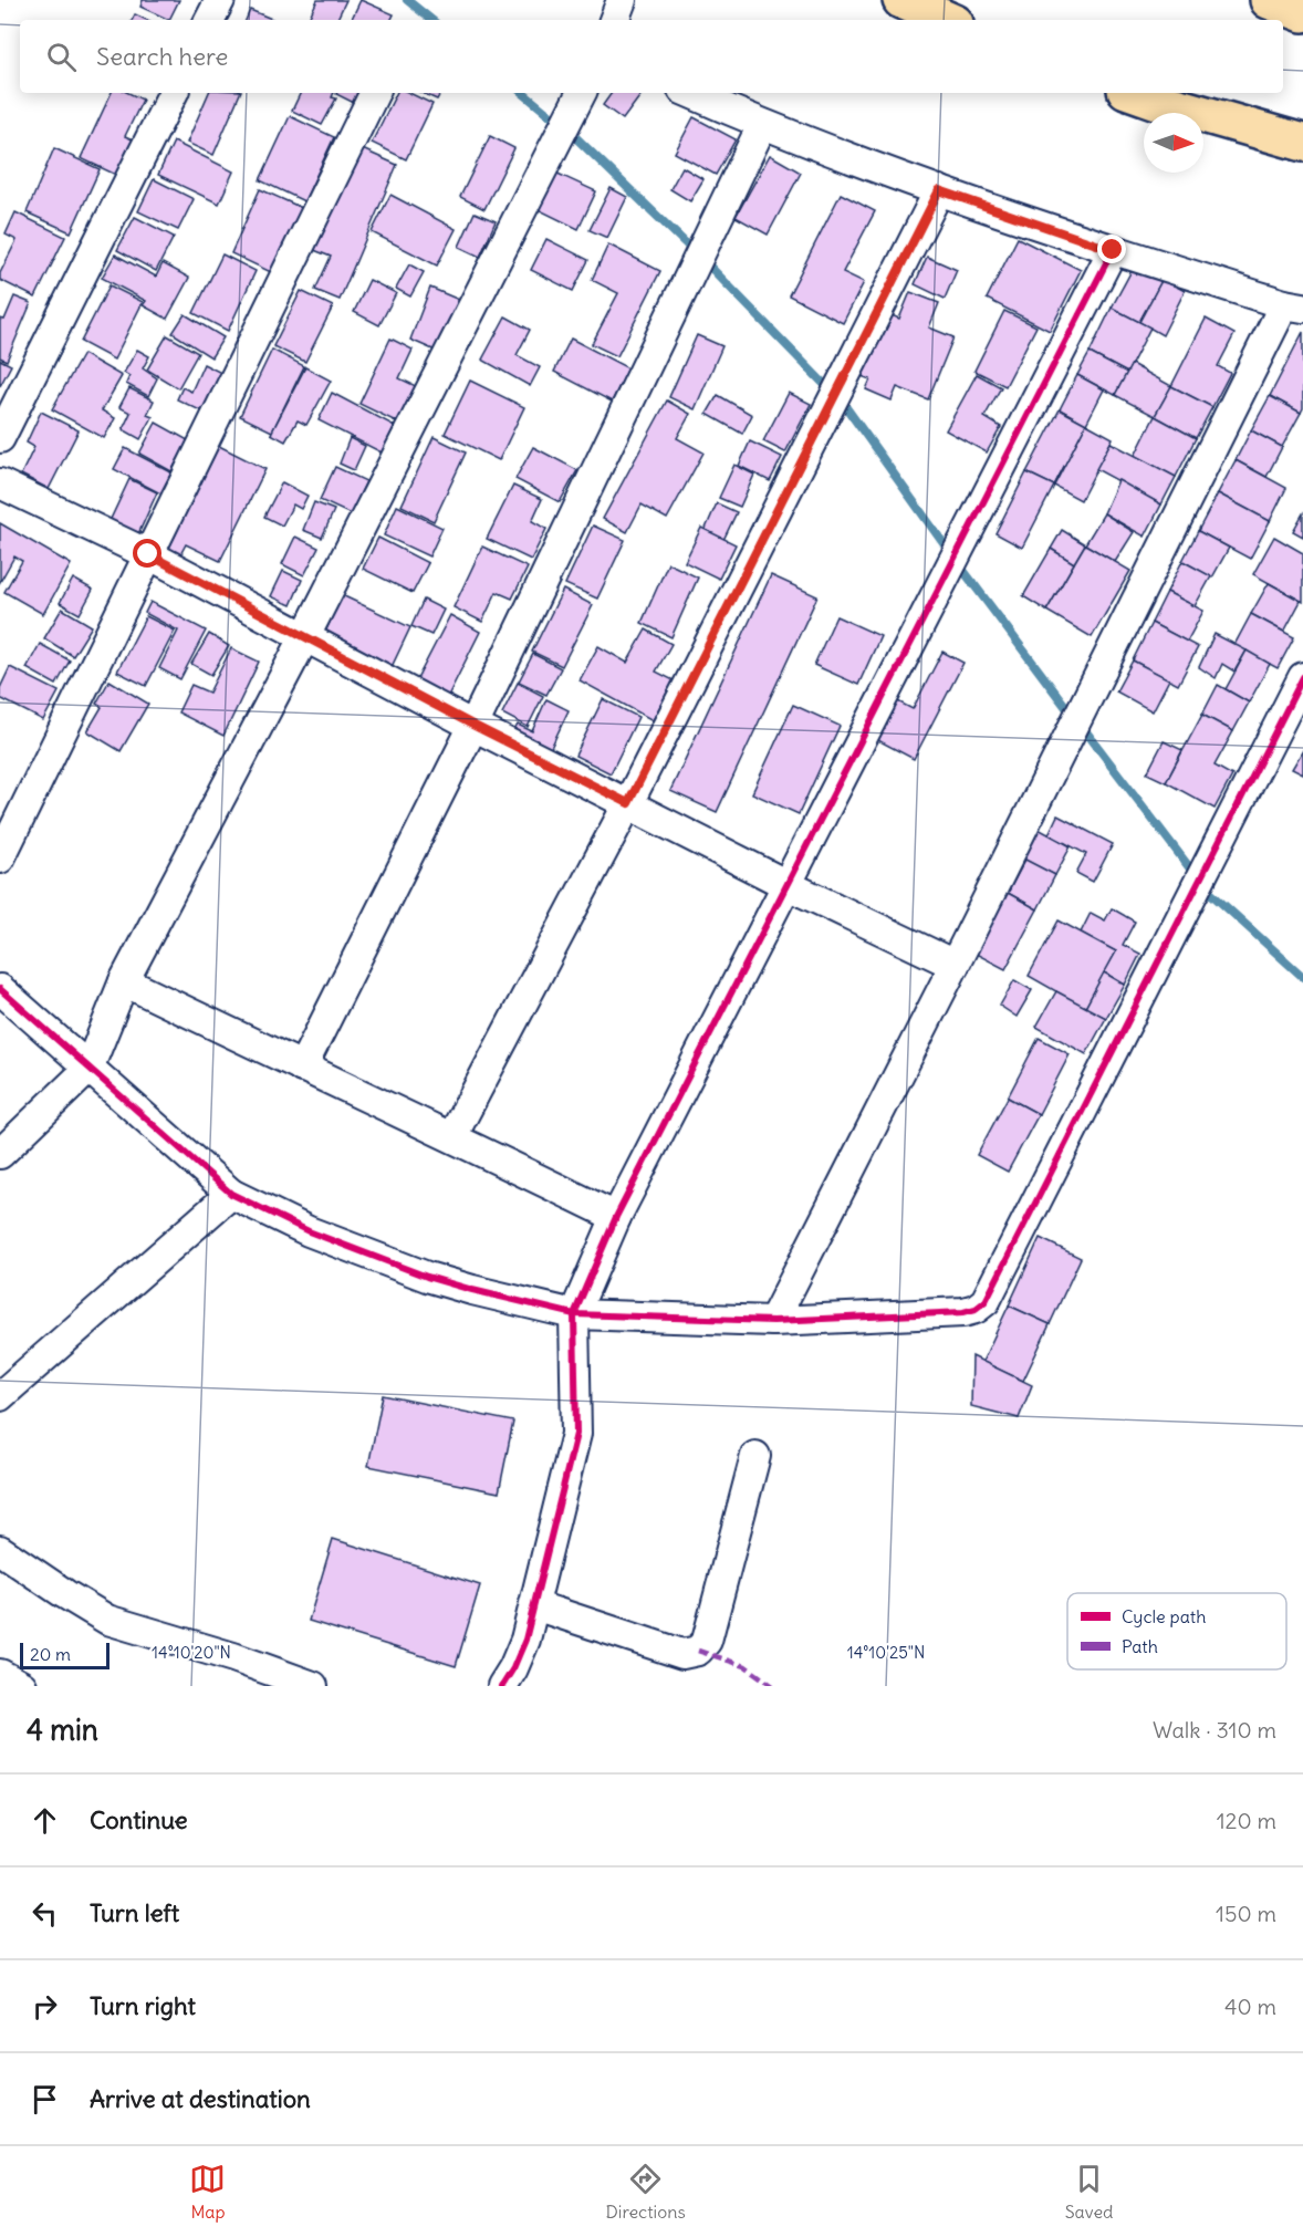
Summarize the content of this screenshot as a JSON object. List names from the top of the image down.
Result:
{
  "legend": ["Cycle path", "Path"],
  "scale_bar": "20 m",
  "north": "right",
  "page": {
    "search": "Search here",
    "scale": "20 m",
    "heading": ["4 min", "Walk · 310 m"],
    "list": [
      ["Continue", "120 m"],
      ["Turn left", "150 m"],
      ["Turn right", "40 m"],
      "Arrive at destination"
    ],
    "nav": ["Map", "Directions", "Saved"]
  },
  "coordinates": ["14°10'20\"N", "14°10'25\"N"]
}
